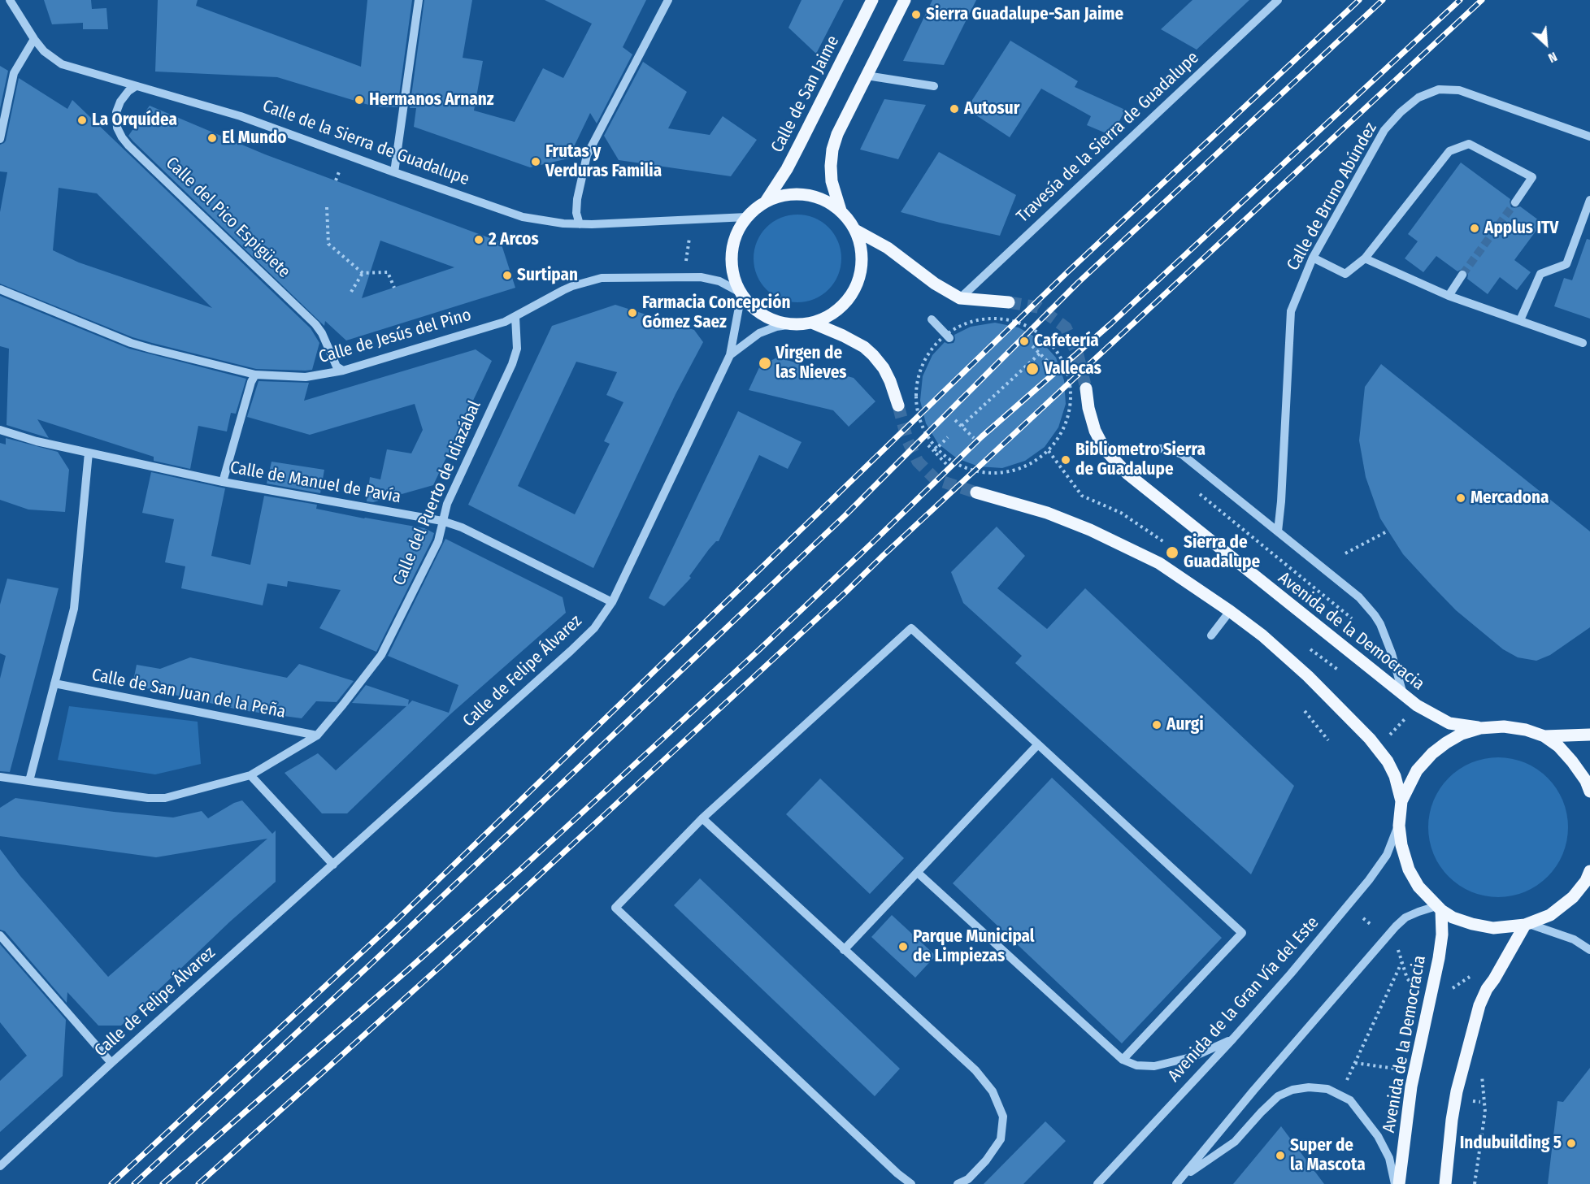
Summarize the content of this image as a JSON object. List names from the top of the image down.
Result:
{
  "streets": {
    "main road": ["Calle de San Jaime", "Avenida de la Democracia"],
    "street": [
      "Travesía de la Sierra de Guadalupe",
      "Calle de la Sierra de Guadalupe",
      "Calle de Bruno Abúndez",
      "Calle del Pico Espigüete",
      "Calle de Jesús del Pino",
      "Calle de Manuel de Pavía",
      "Calle del Puerto de Idiazábal",
      "Calle de Felipe Álvarez",
      "Calle de San Juan de la Peña",
      "Avenida de la Gran Vía del Este"
    ]
  },
  "crossings": [
    ["Calle de San Jaime", "Calle de la Sierra de Guadalupe"],
    ["Calle de San Jaime", "Calle de Jesús del Pino"],
    ["Calle de San Jaime", "Calle de Felipe Álvarez"],
    ["Calle de la Sierra de Guadalupe", "Calle del Pico Espigüete"],
    ["Calle de la Sierra de Guadalupe", "Calle de Jesús del Pino"],
    ["Calle de la Sierra de Guadalupe", "Calle de Felipe Álvarez"],
    ["Calle del Pico Espigüete", "Calle de Jesús del Pino"],
    ["Calle de Jesús del Pino", "Calle del Puerto de Idiazábal"],
    ["Calle de Jesús del Pino", "Calle de Felipe Álvarez"],
    ["Calle de Manuel de Pavía", "Calle del Puerto de Idiazábal"],
    ["Calle de Manuel de Pavía", "Calle de Felipe Álvarez"],
    ["Calle del Puerto de Idiazábal", "Calle de San Juan de la Peña"]
  ],
  "places": [
    "Sierra Guadalupe-San Jaime",
    "Hermanos Arnanz",
    "Autosur",
    "La Orquídea",
    "El Mundo",
    "Frutas y Verduras Familia",
    "Applus ITV",
    "2 Arcos",
    "Surtipan",
    "Farmacia Concepción Gómez Saez",
    "Cafetería",
    "Virgen de las Nieves",
    "Vallecas",
    "Bibliometro Sierra de Guadalupe",
    "Mercadona",
    "Sierra de Guadalupe",
    "Aurgi",
    "Parque Municipal de Limpiezas",
    "Indubuilding 5",
    "Super de la Mascota"
  ],
  "north": "bottom right"
}
